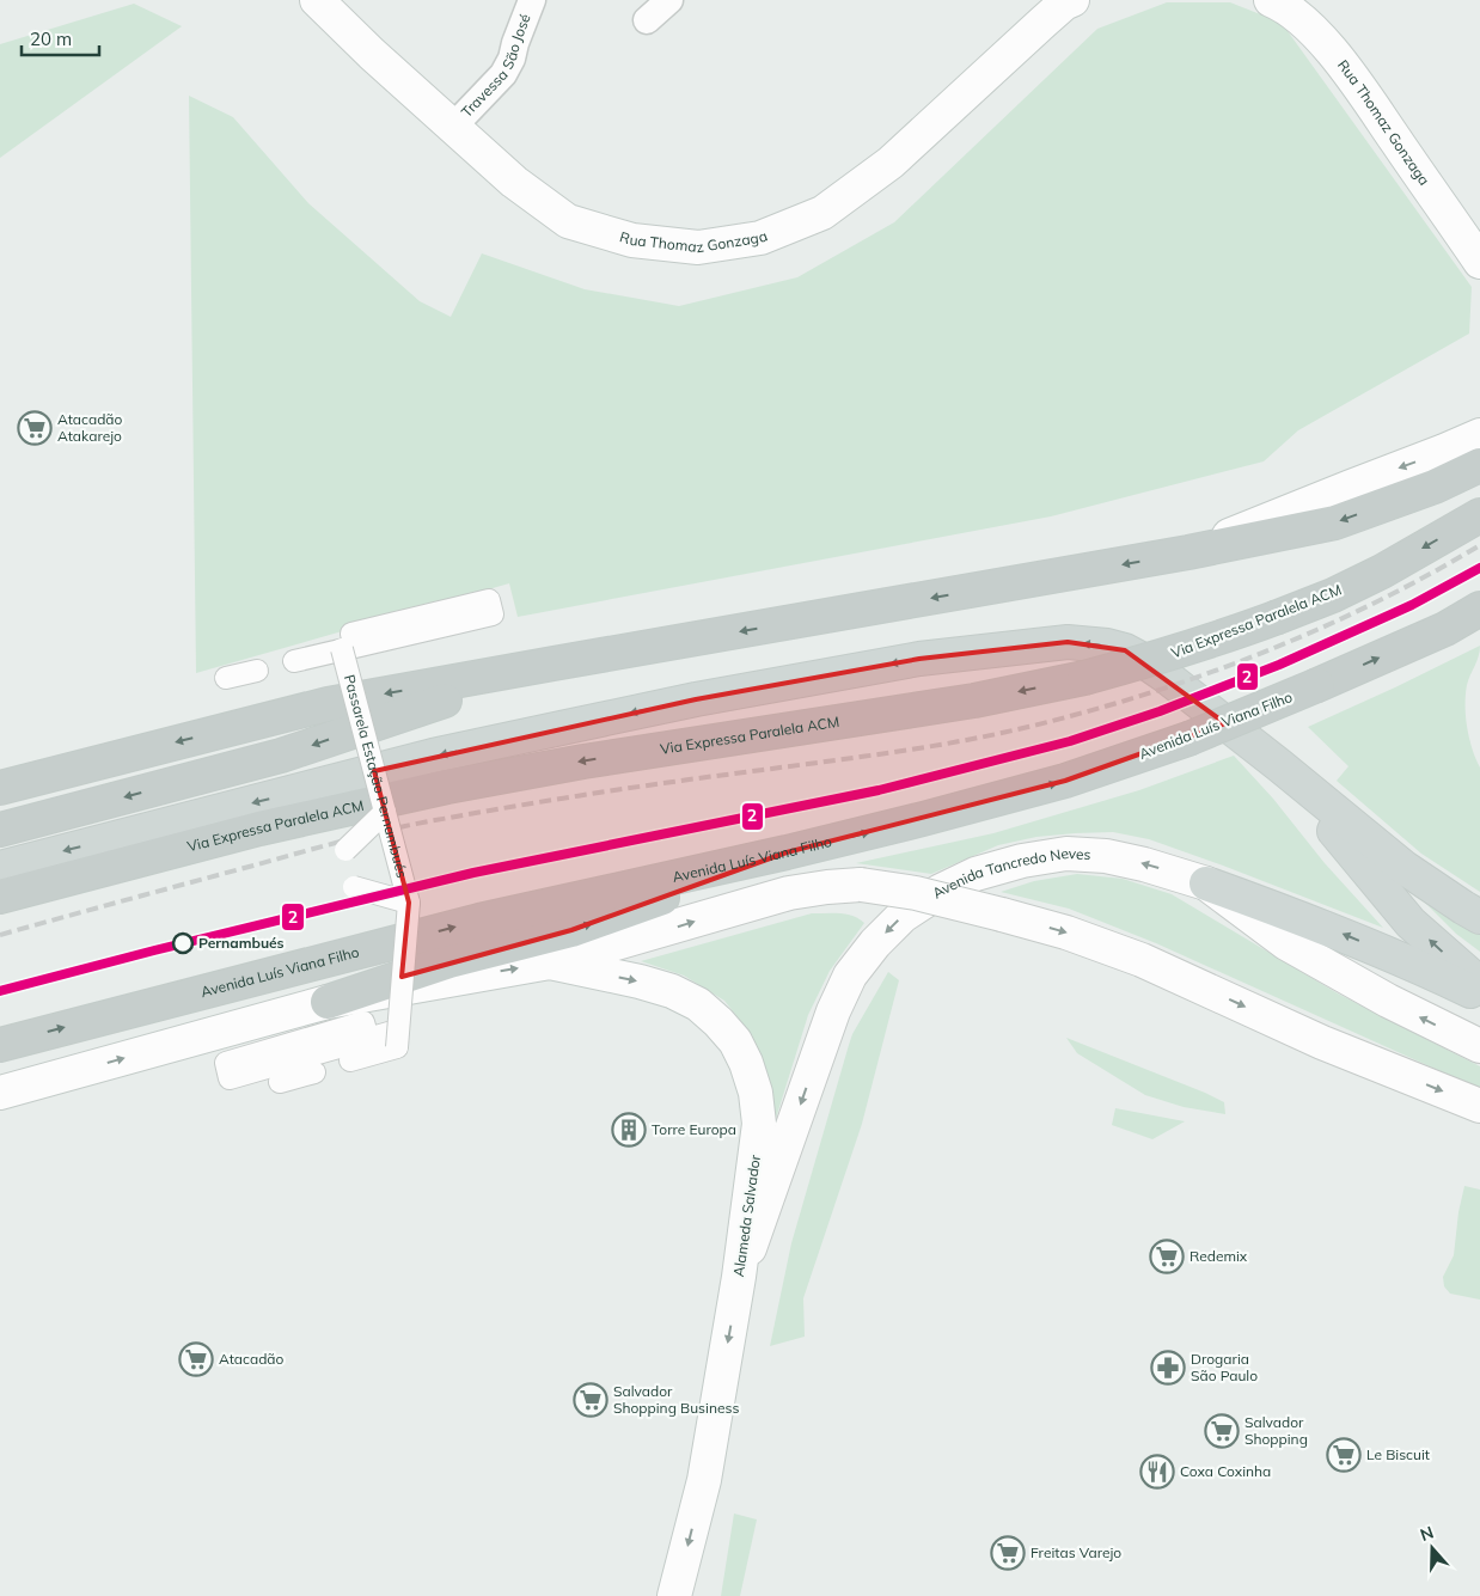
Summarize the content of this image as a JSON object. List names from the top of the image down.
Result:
{
  "streets": {
    "highway": ["Via Expressa Paralela ACM", "Avenida Luís Viana Filho"],
    "main road": ["Rua Thomaz Gonzaga", "Avenida Tancredo Neves", "Alameda Salvador"],
    "street": ["Travessa São José", "Passarela Estação Pernambués"]
  },
  "crossings": [
    ["Travessa São José", "Rua Thomaz Gonzaga"],
    ["Avenida Tancredo Neves", "Alameda Salvador"]
  ],
  "one_way": ["Alameda Salvador"],
  "places": {
    "supermarket": [
      "Atacadão Atakarejo",
      "Redemix",
      "Atacadão",
      "Salvador Shopping Business",
      "Salvador Shopping",
      "Le Biscuit",
      "Freitas Varejo"
    ],
    "other": ["Pernambués"],
    "building": ["Torre Europa"],
    "pharmacy": ["Drogaria São Paulo"],
    "restaurant": ["Coxa Coxinha"]
  },
  "lines": ["transit line 2"],
  "scale_bar": "20 m",
  "north": "top"
}
